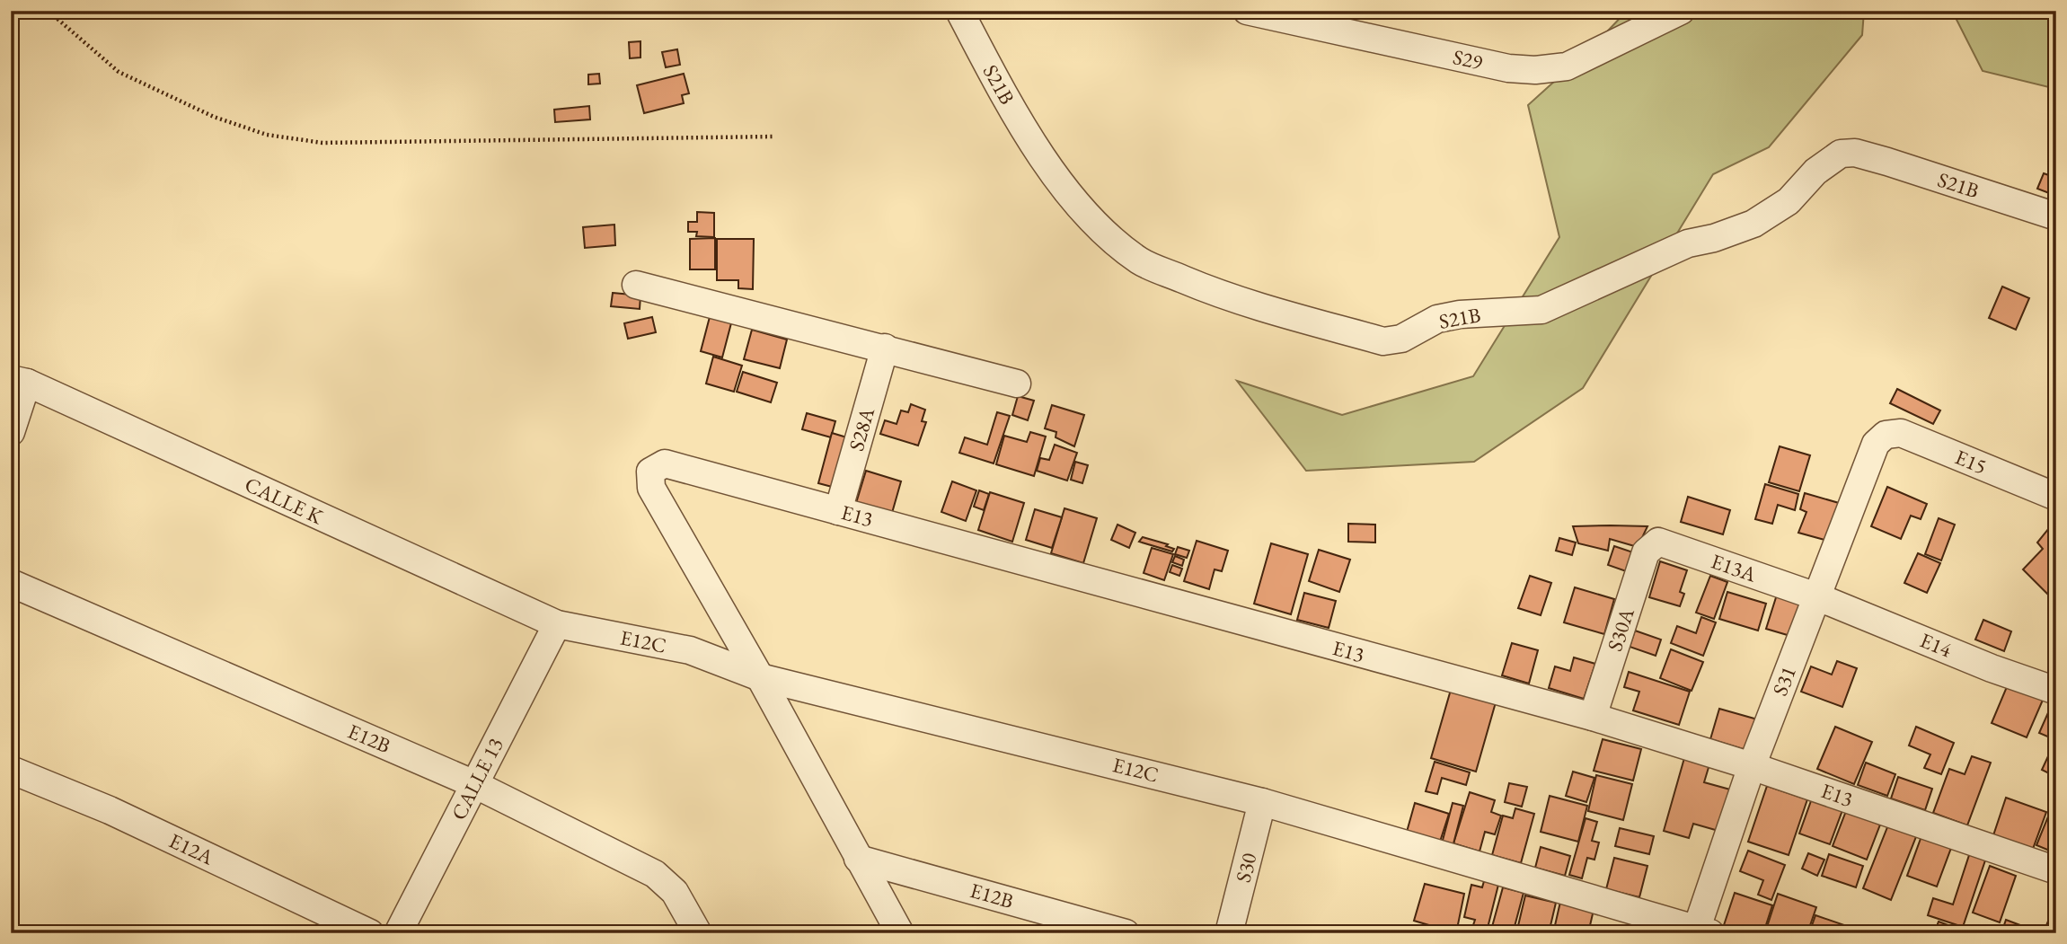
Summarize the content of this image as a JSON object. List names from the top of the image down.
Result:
{
  "streets": {
    "street": [
      "S29",
      "S21B",
      "S28A",
      "E15",
      "CALLE K",
      "E13",
      "E13A",
      "S30A",
      "E12C",
      "E14",
      "S31",
      "E12B",
      "CALLE 13",
      "E12A",
      "S30"
    ]
  },
  "crossings": [
    ["S28A", "E13"],
    ["E15", "S31"],
    ["CALLE K", "E12C"],
    ["CALLE K", "CALLE 13"],
    ["E13", "S30A"],
    ["E13", "E12C"],
    ["E13", "S31"],
    ["E13A", "S30A"],
    ["E13A", "E14"],
    ["E13A", "S31"],
    ["E12C", "S31"],
    ["E12C", "CALLE 13"],
    ["E12C", "S30"],
    ["E14", "S31"],
    ["E12B", "CALLE 13"]
  ]
}
